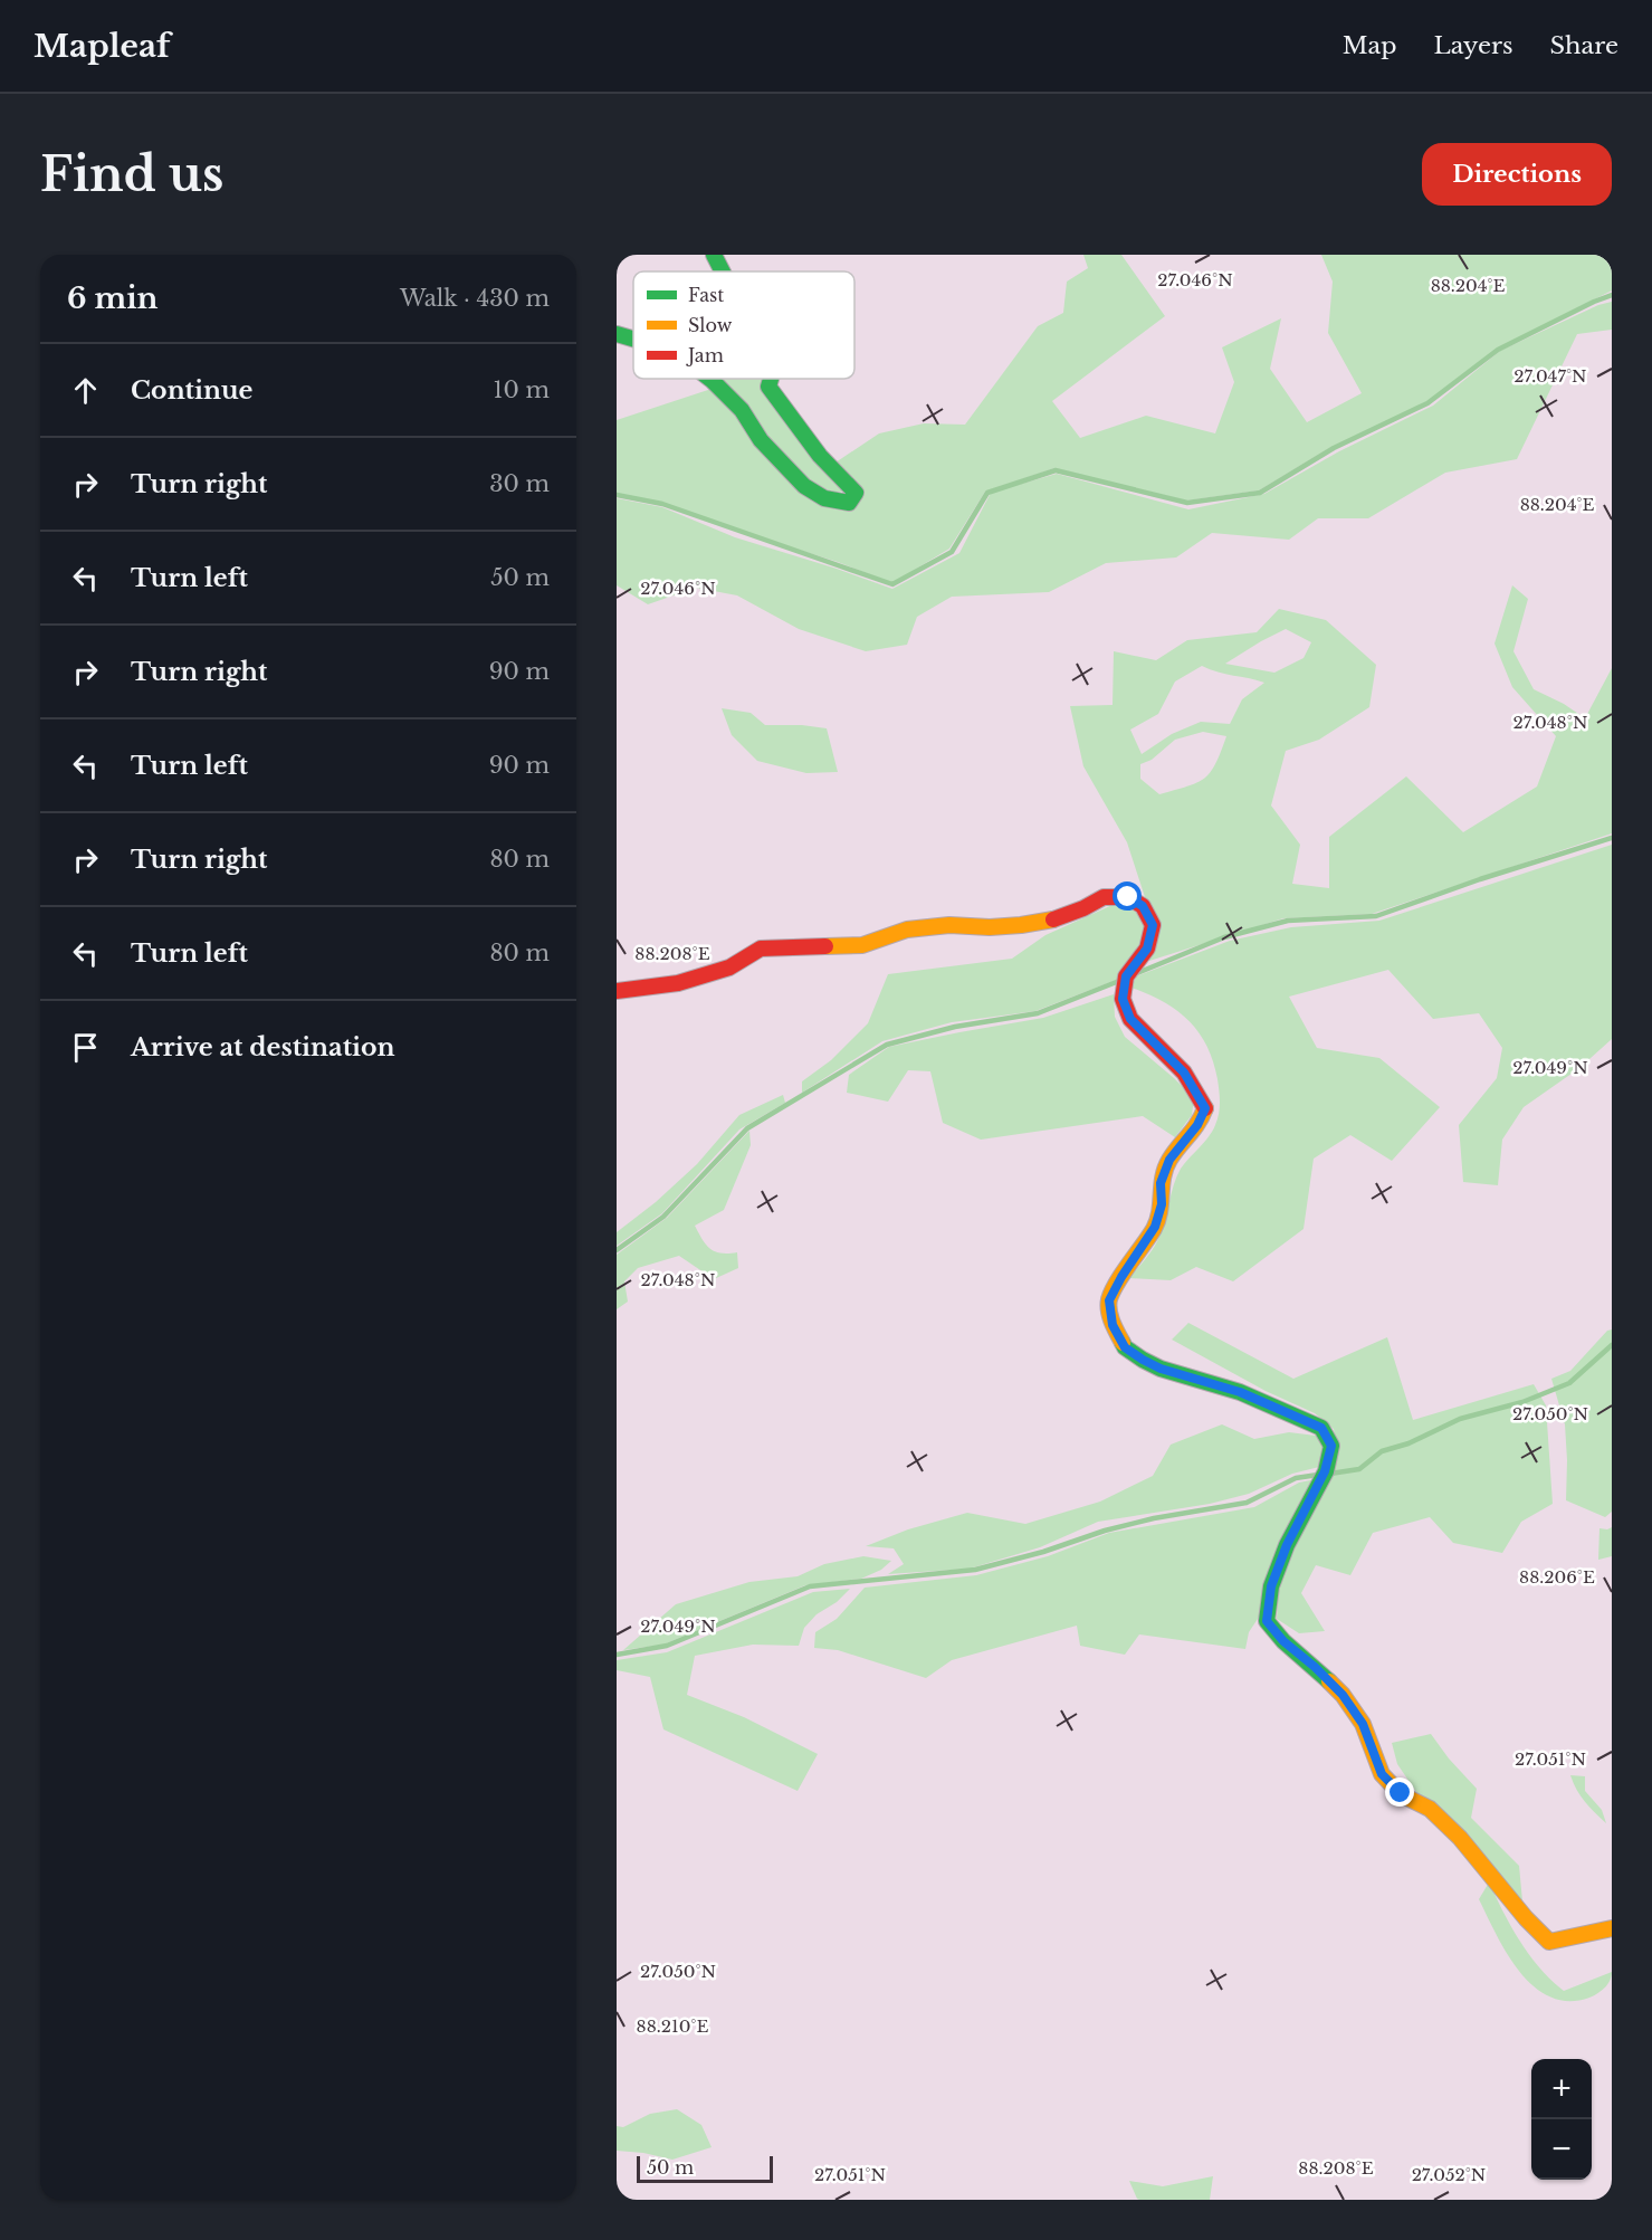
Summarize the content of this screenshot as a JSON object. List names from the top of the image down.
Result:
{
  "legend": ["Fast", "Slow", "Jam"],
  "scale_bar": "50 m",
  "page": {
    "header": "Mapleaf",
    "nav": ["Map", "Layers", "Share"],
    "buttons": "Directions",
    "title": "Find us",
    "heading": ["6 min", "Walk · 430 m"],
    "list": [
      ["Continue", "10 m"],
      ["Turn right", "30 m"],
      ["Turn left", "50 m"],
      ["Turn right", "90 m"],
      ["Turn left", "90 m"],
      ["Turn right", "80 m"],
      ["Turn left", "80 m"],
      "Arrive at destination"
    ],
    "map_buttons": ["+", "−"],
    "scale": "50 m"
  },
  "coordinates": [
    "27.046°N",
    "88.204°E",
    "27.047°N",
    "27.048°N",
    "88.208°E",
    "27.049°N",
    "27.050°N",
    "88.206°E",
    "27.051°N",
    "88.210°E",
    "27.052°N"
  ]
}
